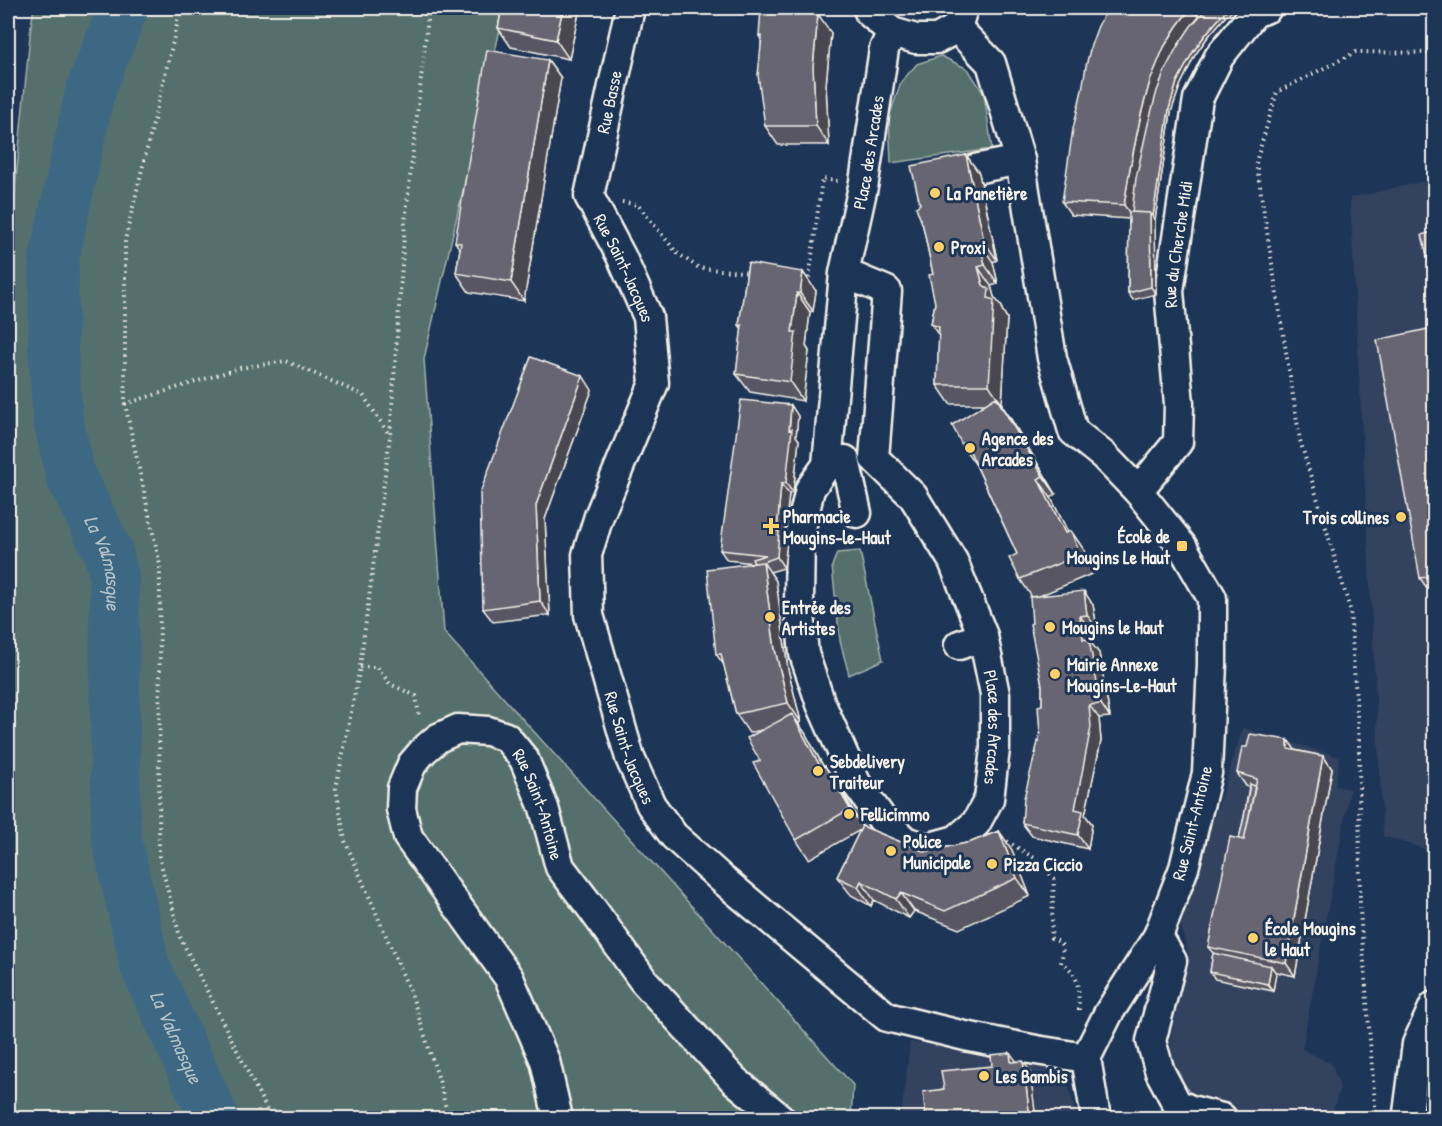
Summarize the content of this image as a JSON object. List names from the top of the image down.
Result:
{
  "streets": {
    "street": [
      "Rue Basse",
      "Place des Arcades",
      "Rue du Cherche Midi",
      "Rue Saint-Jacques",
      "Rue Saint-Antoine"
    ]
  },
  "crossings": [
    ["Rue Basse", "Rue Saint-Jacques"],
    ["Rue du Cherche Midi", "Rue Saint-Antoine"],
    ["Rue Saint-Jacques", "Rue Saint-Antoine"]
  ],
  "water": ["La Valmasque"],
  "places": {
    "other": [
      "La Panetière",
      "Proxi",
      "Agence des Arcades",
      "Trois collines",
      "Entrée des Artistes",
      "Mougins le Haut",
      "Mairie Annexe Mougins-Le-Haut",
      "Sebdelivery Traiteur",
      "Fellicimmo",
      "Police Municipale",
      "Pizza Ciccio",
      "École Mougins le Haut",
      "Les Bambis"
    ],
    "health": ["Pharmacie Mougins-le-Haut"],
    "transit": ["École de Mougins Le Haut"]
  }
}
